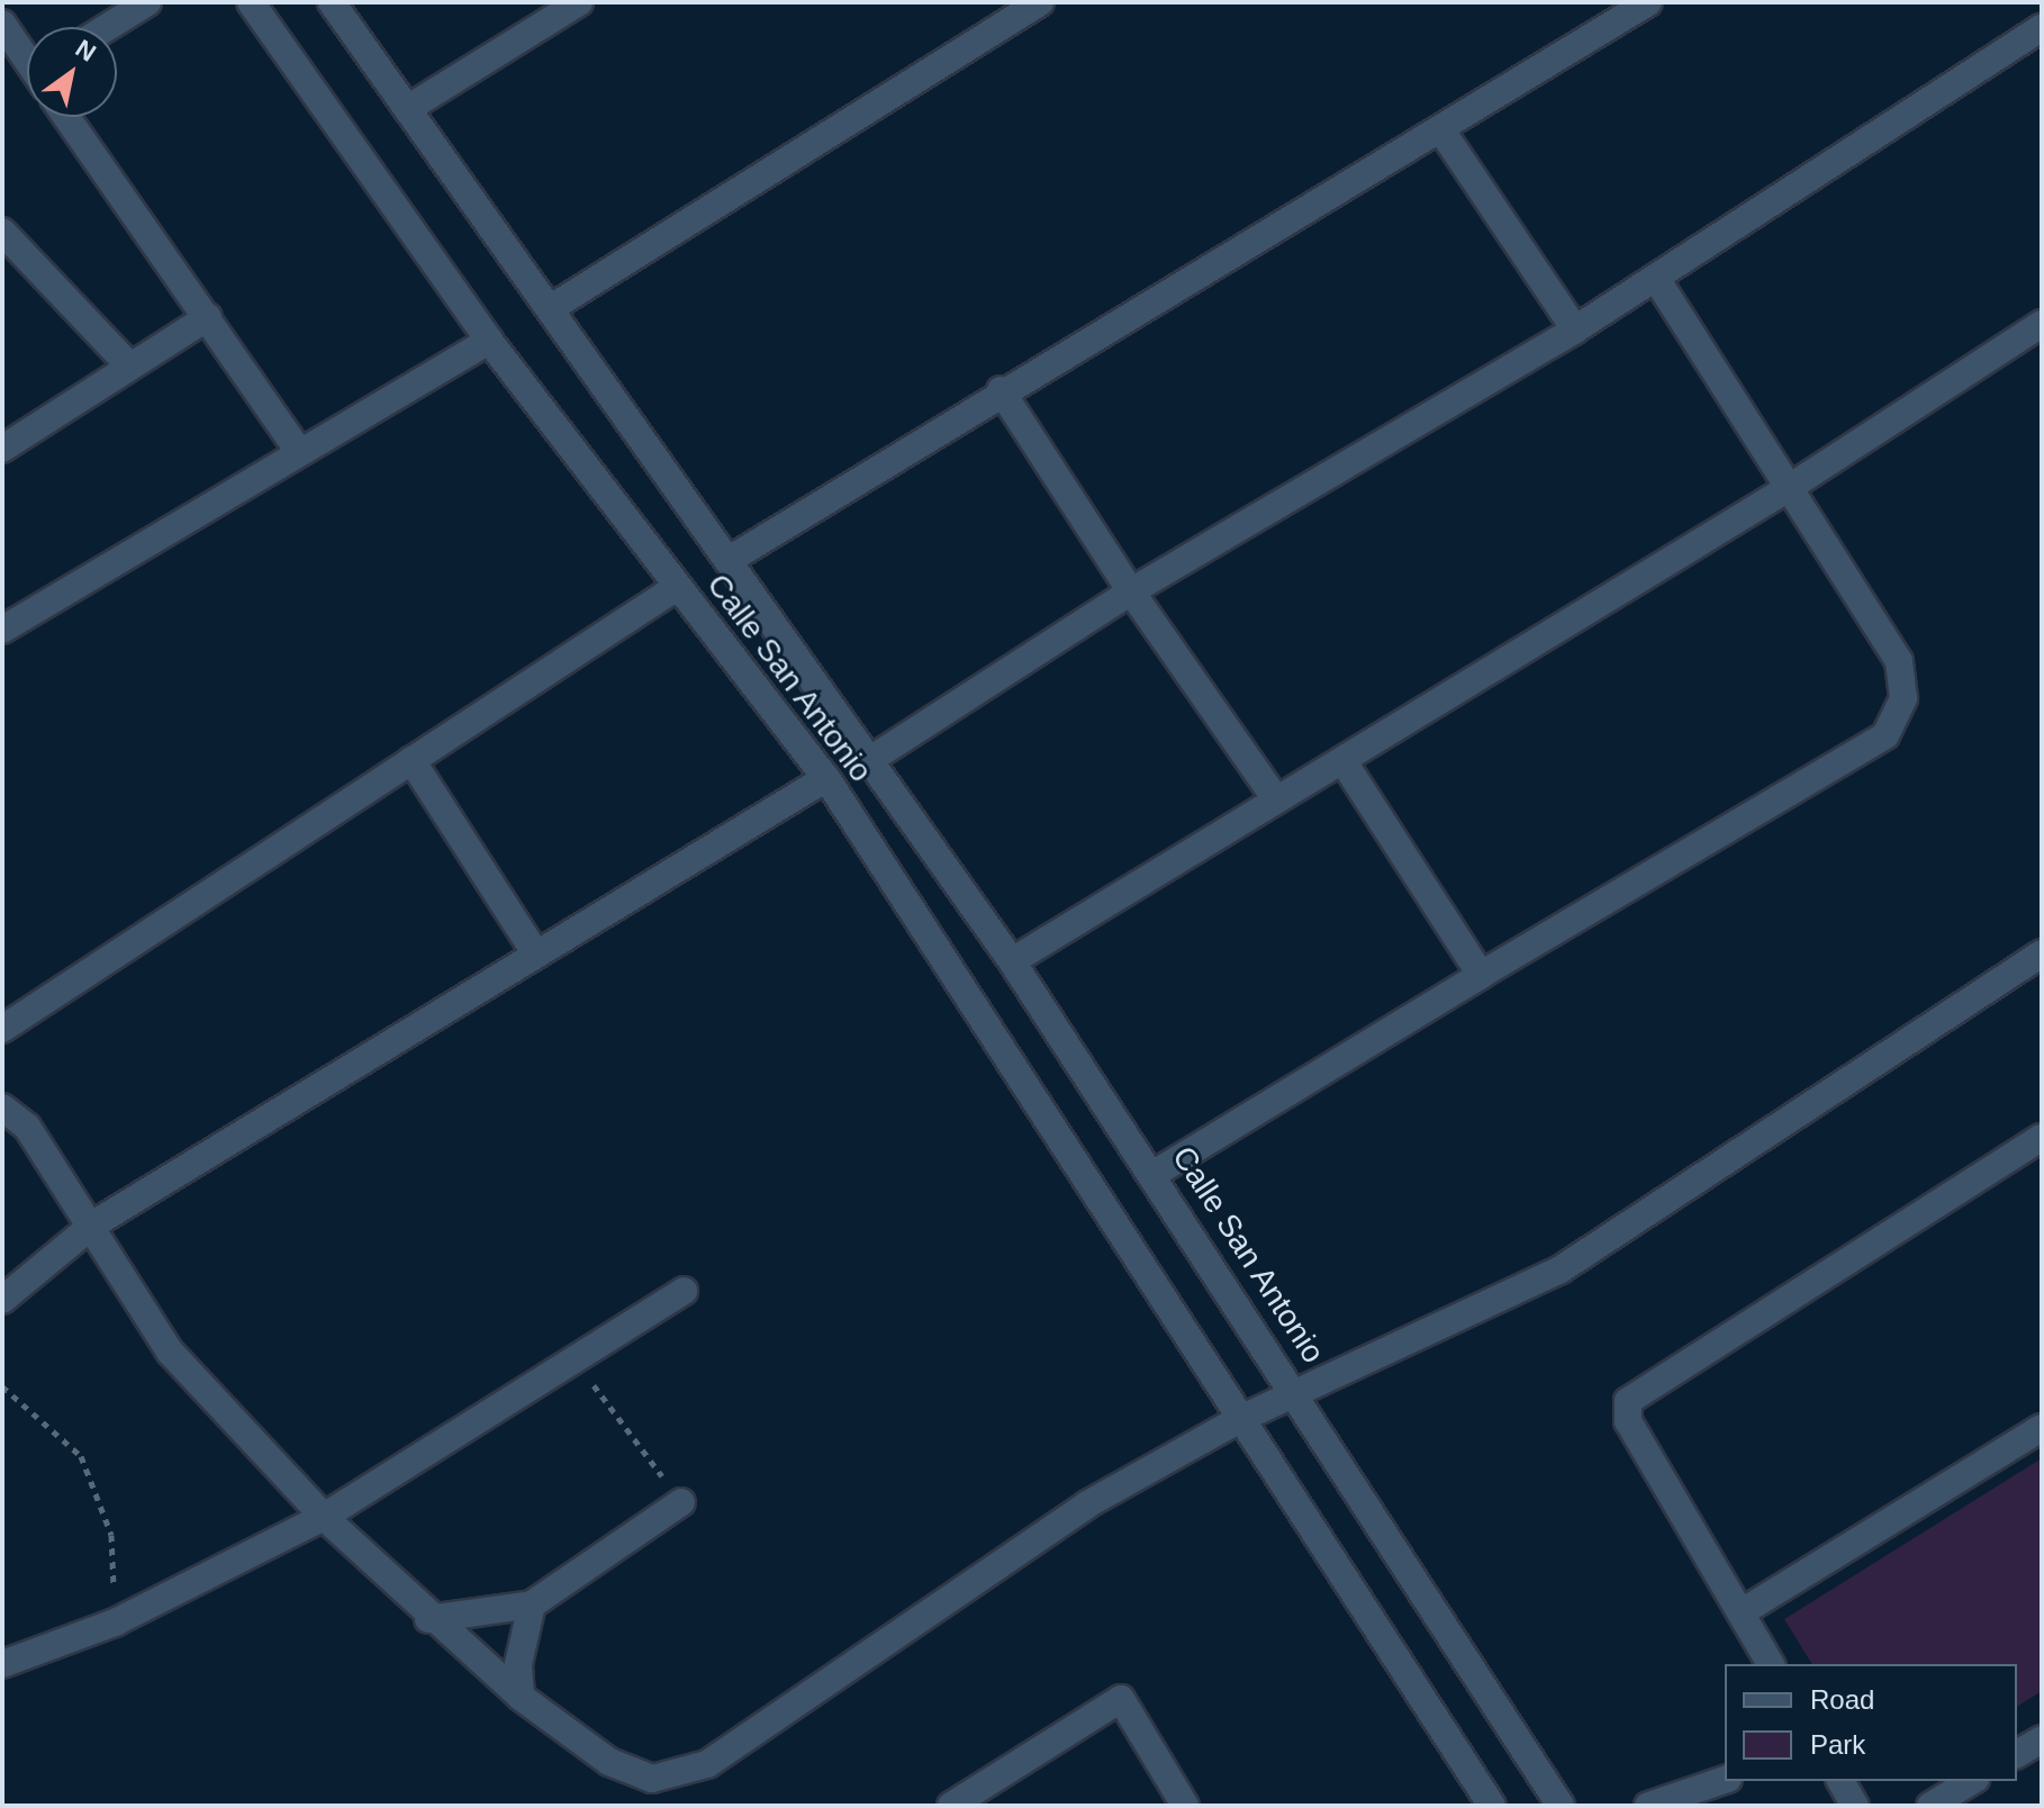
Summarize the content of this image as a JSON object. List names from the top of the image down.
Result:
{
  "streets": {
    "street": ["Calle San Antonio"]
  },
  "legend": ["Road", "Park"],
  "north": "top right"
}
